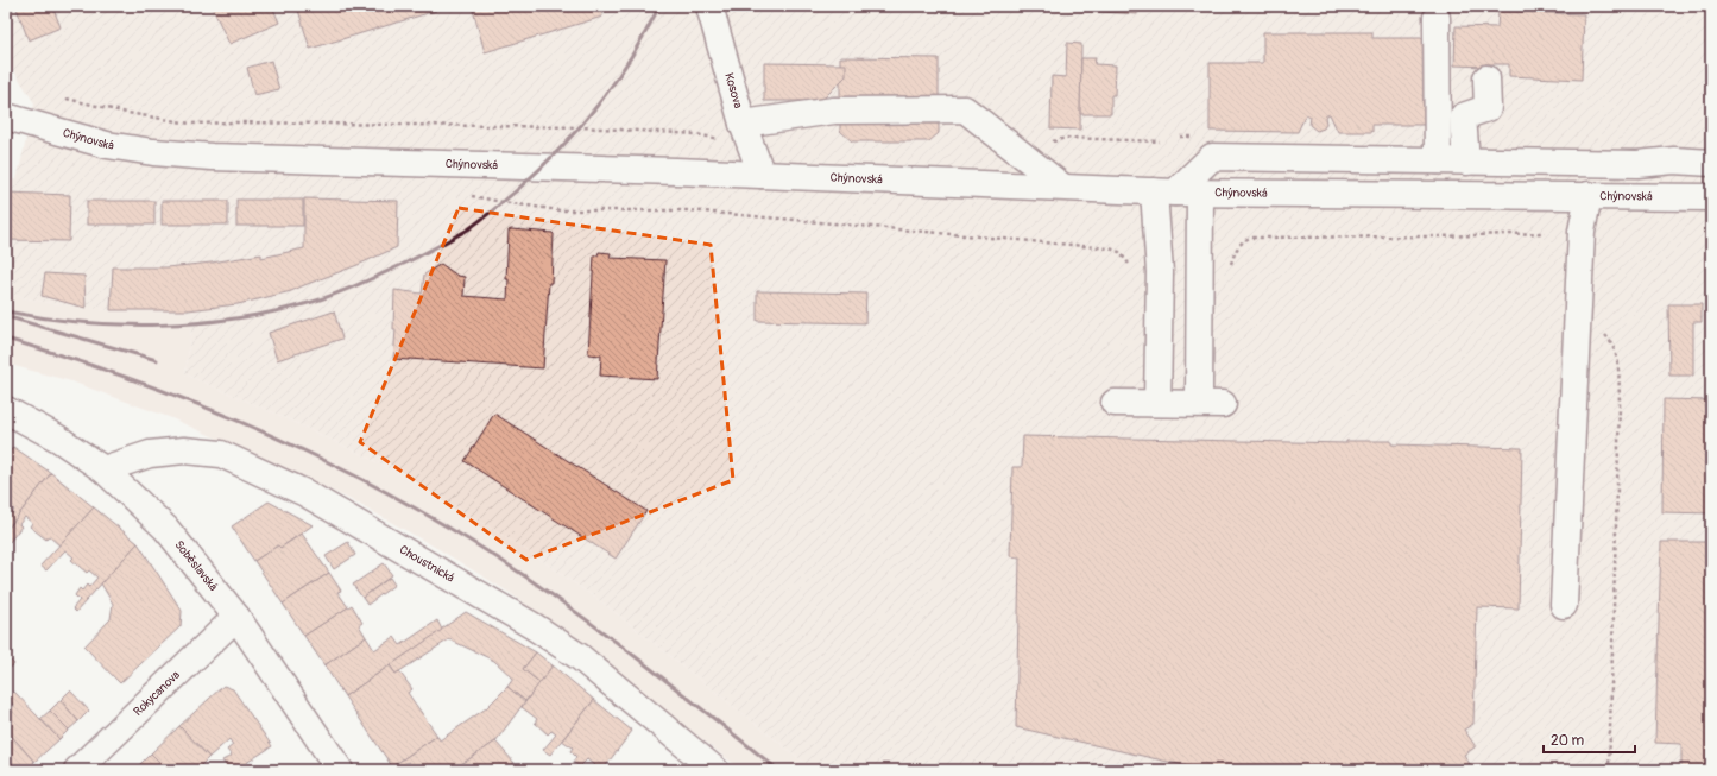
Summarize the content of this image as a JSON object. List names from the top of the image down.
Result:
{
  "streets": {
    "main road": [
      "Kosova",
      "Chýnovská",
      "Choustnická",
      "Soběslavská",
      "Rokycanova"
    ]
  },
  "crossings": [
    ["Kosova", "Chýnovská"],
    ["Choustnická", "Soběslavská"],
    ["Soběslavská", "Rokycanova"]
  ],
  "scale_bar": "20 m"
}
